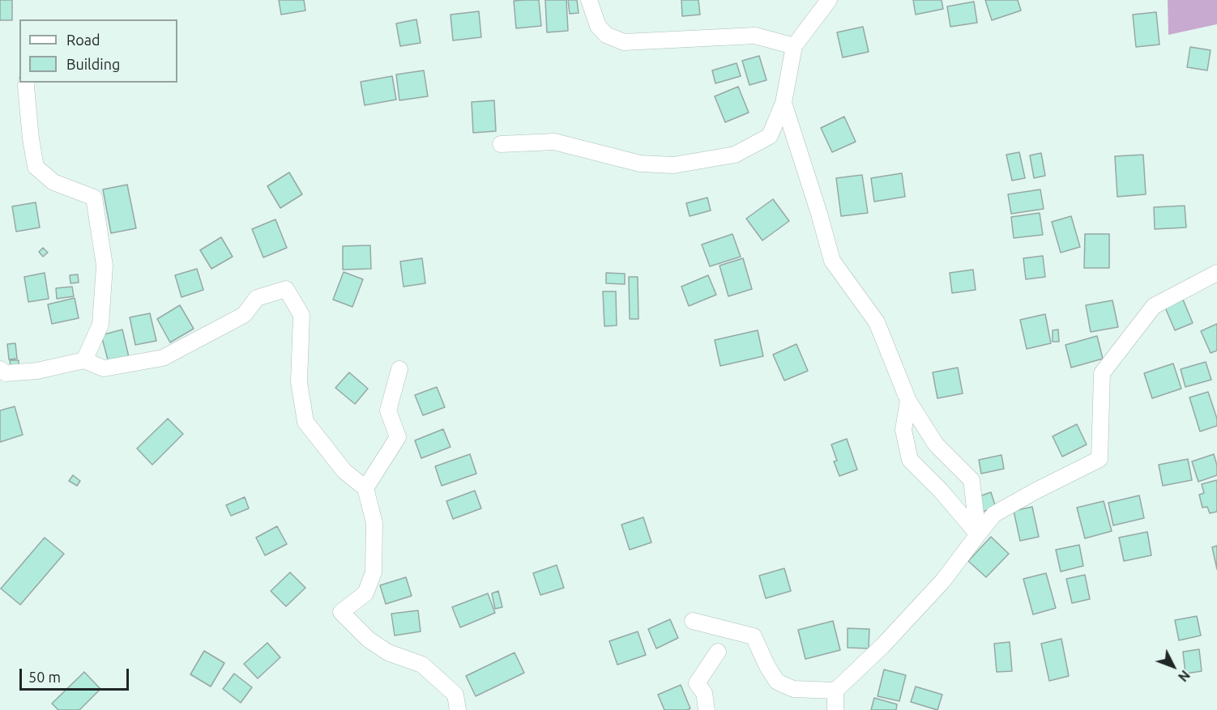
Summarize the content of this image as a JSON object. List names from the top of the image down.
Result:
{
  "legend": ["Road", "Building"],
  "scale_bar": "50 m",
  "north": "bottom right"
}
